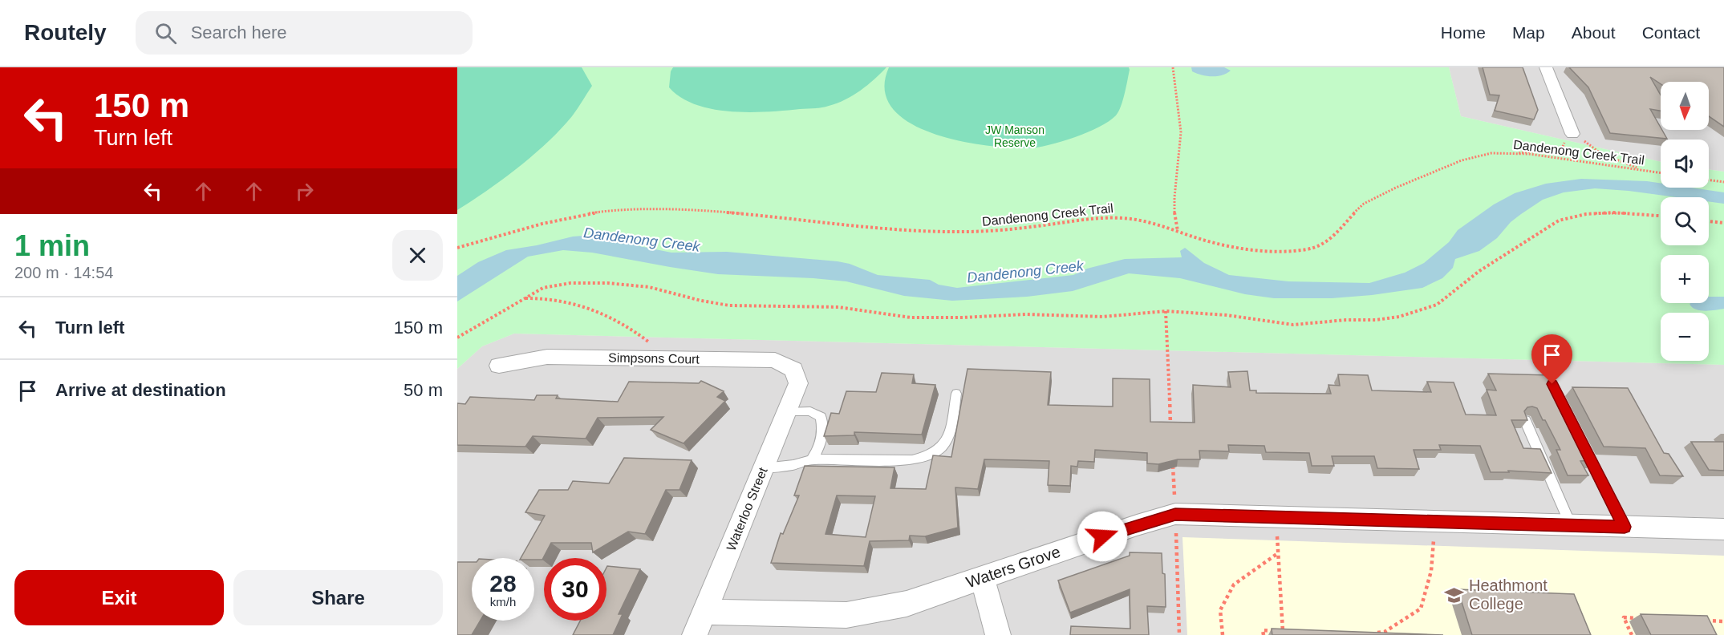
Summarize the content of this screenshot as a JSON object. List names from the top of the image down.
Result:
{
  "streets": {
    "street": ["Simpsons Court", "Waterloo Street", "Waters Grove"],
    "path": ["Dandenong Creek Trail"]
  },
  "crossings": [
    ["Simpsons Court", "Waterloo Street"],
    ["Waterloo Street", "Waters Grove"]
  ],
  "water": ["Dandenong Creek"],
  "parks": ["JW Manson Reserve"],
  "places": {
    "school or university": ["Heathmont College"]
  },
  "north": "bottom",
  "page": {
    "header": "Routely",
    "search": "Search here",
    "nav": [
      "Home",
      "Map",
      "About",
      "Contact"
    ],
    "turn": ["150 m", "Turn left"],
    "map_buttons": ["+", "−"],
    "heading": ["1 min", "200 m · 14:54"],
    "list": [
      {
        "name": "Turn left",
        "value": "150 m"
      },
      {
        "name": "Arrive at destination",
        "value": "50 m"
      }
    ],
    "speed": "28 km/h",
    "limit": "30",
    "buttons": ["Exit", "Share"]
  }
}
